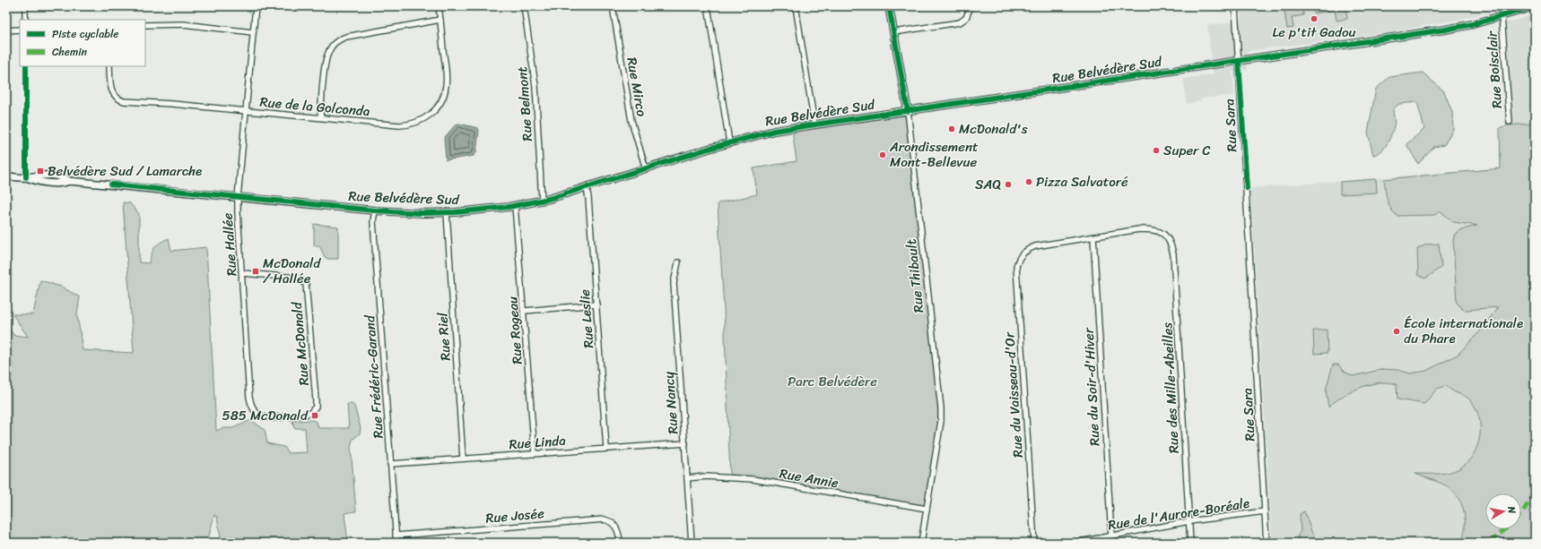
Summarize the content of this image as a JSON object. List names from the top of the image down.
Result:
{
  "streets": {
    "street": [
      "Rue Belvédère Sud",
      "Rue Boisclair",
      "Rue Mirco",
      "Rue Belmont",
      "Rue de la Golconda",
      "Rue Sara",
      "Rue Hallée",
      "Rue Thibault",
      "Rue Leslie",
      "Rue Rogeau",
      "Rue Riel",
      "Rue McDonald",
      "Rue Frédéric-Garand",
      "Rue du Soir-d'Hiver",
      "Rue des Mille-Abeilles",
      "Rue du Vaisseau-d'Or",
      "Rue Nancy",
      "Rue Linda",
      "Rue Annie",
      "Rue de l'Aurore-Boréale",
      "Rue Josée"
    ]
  },
  "crossings": [
    ["Rue Belvédère Sud", "Rue Boisclair"],
    ["Rue Belvédère Sud", "Rue Mirco"],
    ["Rue Belvédère Sud", "Rue Belmont"],
    ["Rue Belvédère Sud", "Rue Sara"],
    ["Rue Belvédère Sud", "Rue Hallée"],
    ["Rue Belvédère Sud", "Rue Thibault"],
    ["Rue Belvédère Sud", "Rue Leslie"],
    ["Rue Belvédère Sud", "Rue Rogeau"],
    ["Rue Belvédère Sud", "Rue Riel"],
    ["Rue Belvédère Sud", "Rue Frédéric-Garand"],
    ["Rue de la Golconda", "Rue Hallée"],
    ["Rue Sara", "Rue de l'Aurore-Boréale"],
    ["Rue Hallée", "Rue McDonald"],
    ["Rue Thibault", "Rue Annie"],
    ["Rue Leslie", "Rue Linda"],
    ["Rue Rogeau", "Rue Linda"],
    ["Rue Riel", "Rue Linda"],
    ["Rue Frédéric-Garand", "Rue Linda"],
    ["Rue Frédéric-Garand", "Rue Josée"],
    ["Rue du Soir-d'Hiver", "Rue des Mille-Abeilles"],
    ["Rue du Soir-d'Hiver", "Rue du Vaisseau-d'Or"],
    ["Rue du Soir-d'Hiver", "Rue de l'Aurore-Boréale"],
    ["Rue des Mille-Abeilles", "Rue du Vaisseau-d'Or"],
    ["Rue des Mille-Abeilles", "Rue de l'Aurore-Boréale"],
    ["Rue Nancy", "Rue Linda"],
    ["Rue Nancy", "Rue Annie"]
  ],
  "parks": ["Parc Belvédère"],
  "places": {
    "other": [
      "Le p'tit Gadou",
      "McDonald's",
      "Super C",
      "Arondissement Mont-Bellevue",
      "Pizza Salvatoré",
      "SAQ",
      "École internationale du Phare"
    ],
    "transit": ["Belvédère Sud / Lamarche", "McDonald / Hallée", "585 McDonald"]
  },
  "legend": ["Piste cyclable", "Chemin"],
  "north": "right"
}
